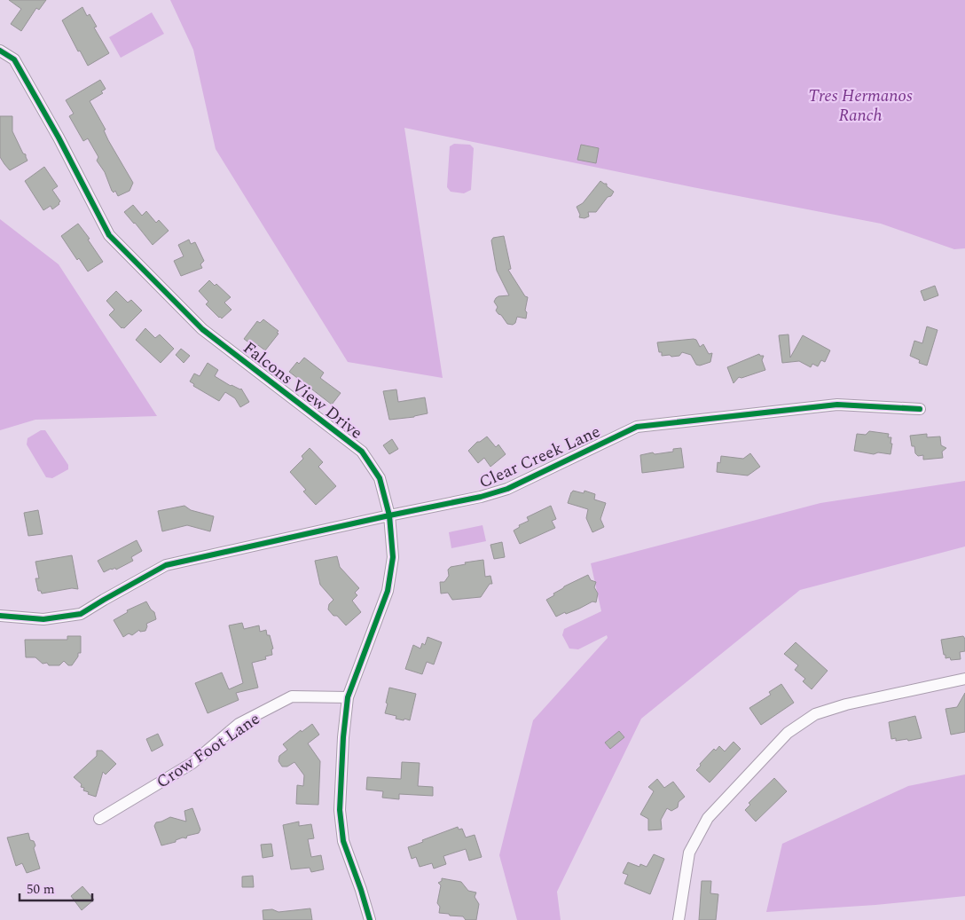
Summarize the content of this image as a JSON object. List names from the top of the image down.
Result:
{
  "streets": {
    "street": ["Falcons View Drive", "Clear Creek Lane", "Crow Foot Lane"]
  },
  "crossings": [
    ["Falcons View Drive", "Clear Creek Lane"],
    ["Falcons View Drive", "Crow Foot Lane"]
  ],
  "parks": ["Tres Hermanos Ranch"],
  "scale_bar": "50 m"
}
